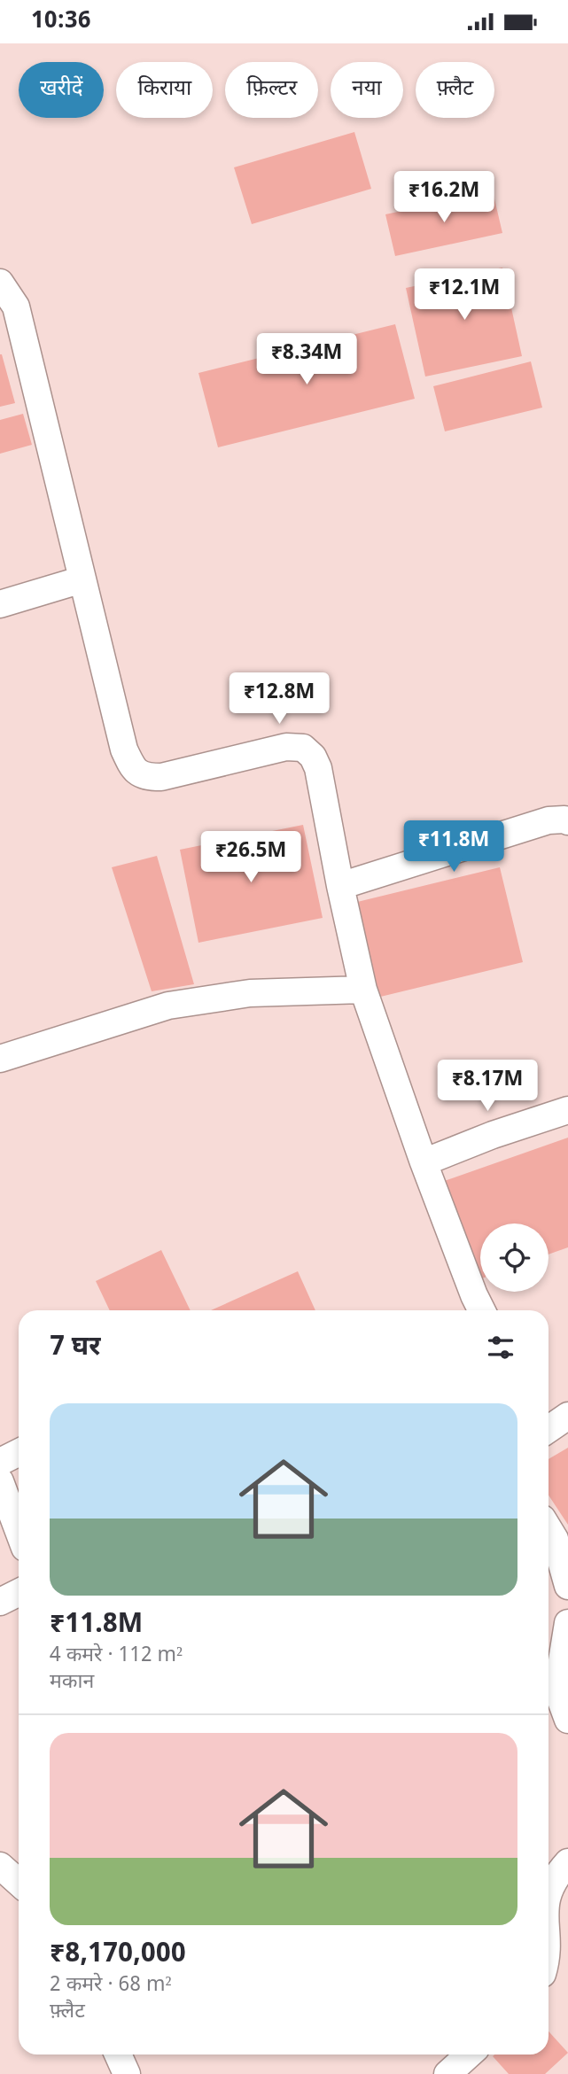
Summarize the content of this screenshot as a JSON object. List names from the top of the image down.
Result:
{
  "page": {
    "status": "10:36",
    "chip": [
      "खरीदें",
      "किराया",
      "फ़िल्टर",
      "नया",
      "फ़्लैट"
    ],
    "price": [
      "₹16.2M",
      "₹12.1M",
      "₹8.34M",
      "₹12.8M",
      "₹11.8M",
      "₹26.5M",
      "₹8.17M"
    ],
    "heading": "7 घर",
    "list": [
      {
        "name": "₹11.8M",
        "note": "4 कमरे · 112 m² · मकान"
      },
      {
        "name": "₹8,170,000",
        "note": "2 कमरे · 68 m² · फ़्लैट"
      }
    ]
  }
}
